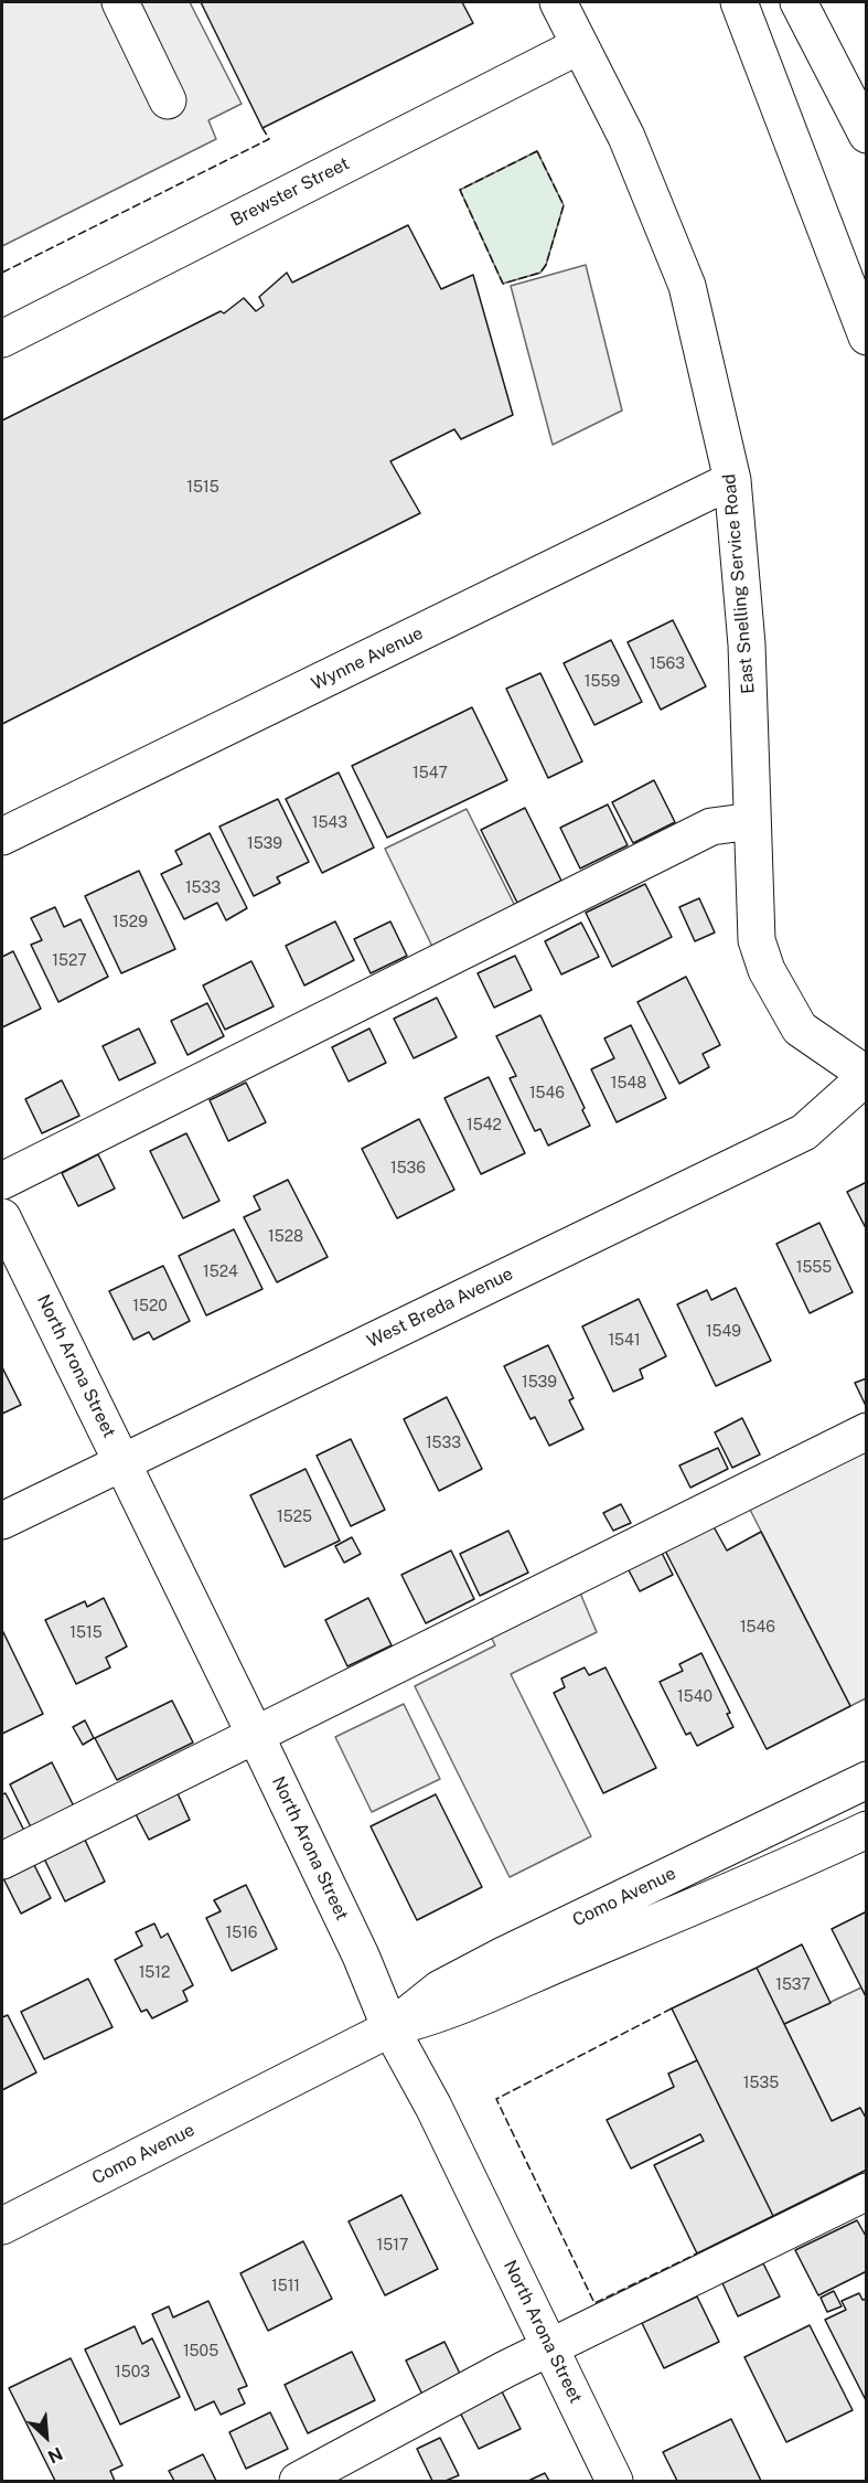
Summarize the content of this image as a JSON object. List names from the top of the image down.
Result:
{
  "streets": {
    "street": [
      "Brewster Street",
      "East Snelling Service Road",
      "Wynne Avenue",
      "West Breda Avenue",
      "North Arona Street",
      "Como Avenue"
    ]
  },
  "crossings": [
    ["Brewster Street", "East Snelling Service Road"],
    ["East Snelling Service Road", "Wynne Avenue"],
    ["East Snelling Service Road", "West Breda Avenue"],
    ["West Breda Avenue", "North Arona Street"],
    ["North Arona Street", "Como Avenue"]
  ],
  "house_numbers": [
    "1515",
    "1563",
    "1559",
    "1547",
    "1543",
    "1539",
    "1533",
    "1529",
    "1527",
    "1548",
    "1546",
    "1542",
    "1536",
    "1528",
    "1555",
    "1524",
    "1520",
    "1549",
    "1541",
    "1539",
    "1533",
    "1525",
    "1546",
    "1515",
    "1540",
    "1516",
    "1512",
    "1537",
    "1535",
    "1517",
    "1511",
    "1505",
    "1503"
  ],
  "north": "bottom right"
}
